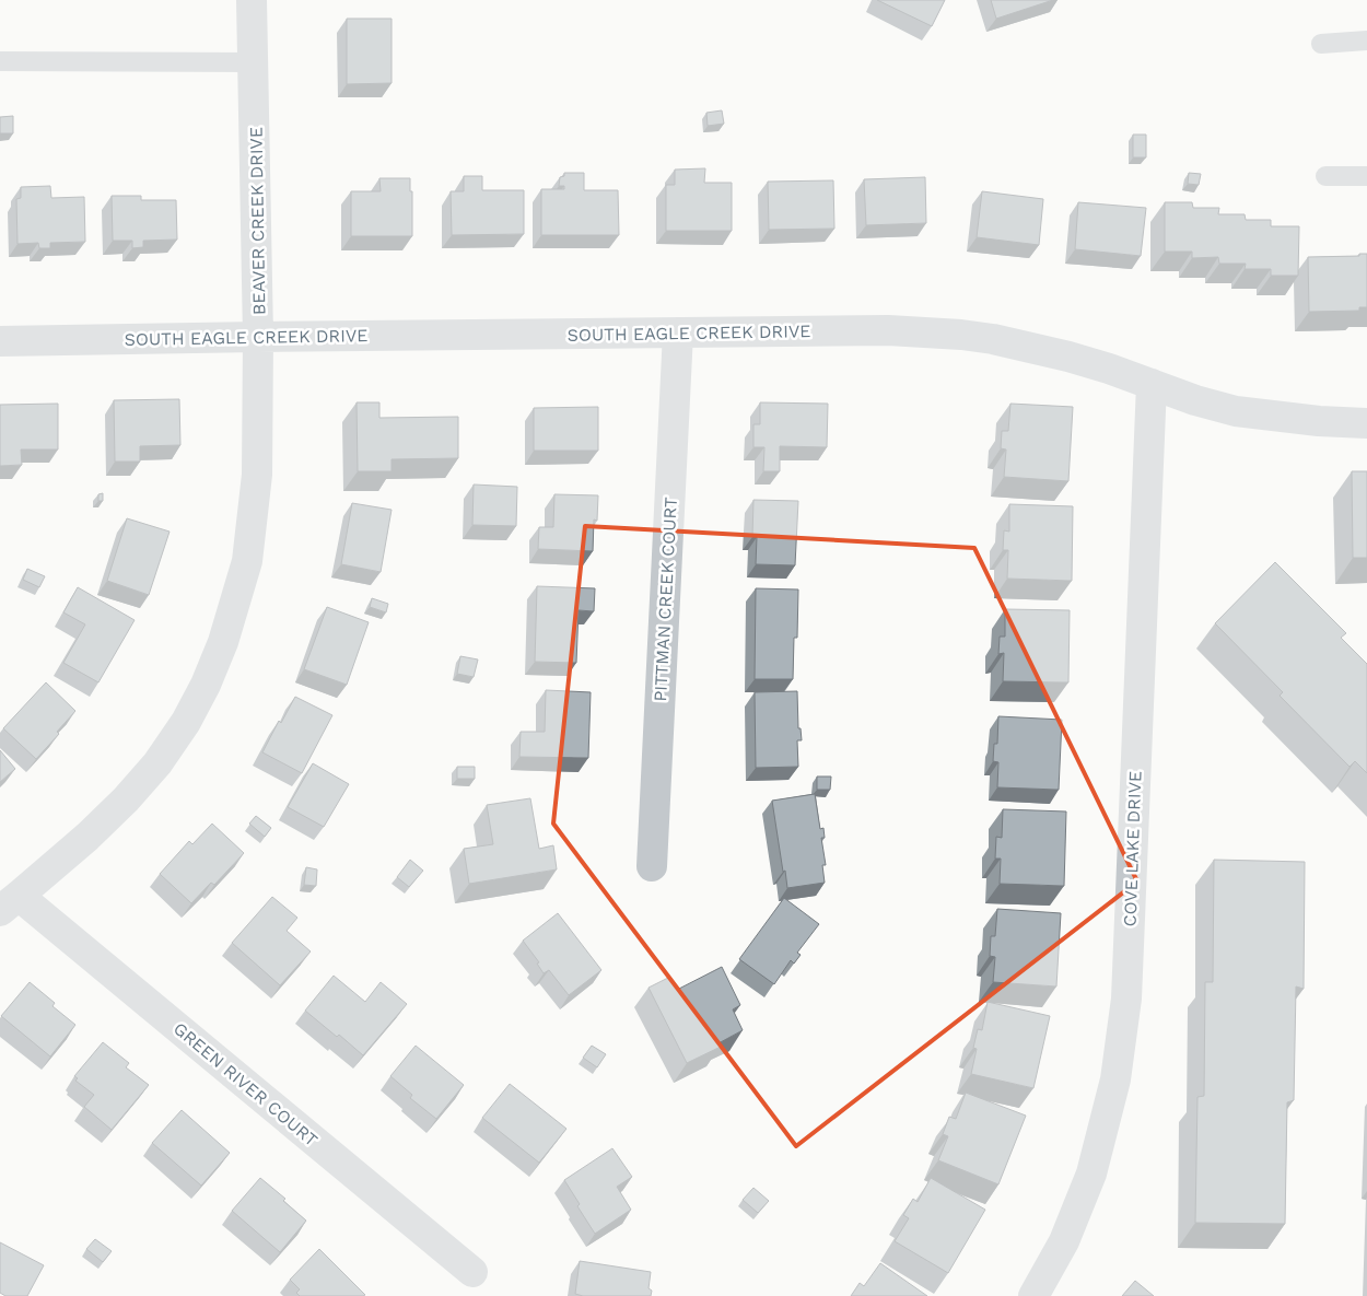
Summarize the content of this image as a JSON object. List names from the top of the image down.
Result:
{
  "streets": {
    "street": [
      "BEAVER CREEK DRIVE",
      "SOUTH EAGLE CREEK DRIVE",
      "PITTMAN CREEK COURT",
      "COVE LAKE DRIVE",
      "GREEN RIVER COURT"
    ]
  },
  "crossings": [
    ["BEAVER CREEK DRIVE", "SOUTH EAGLE CREEK DRIVE"],
    ["BEAVER CREEK DRIVE", "GREEN RIVER COURT"],
    ["SOUTH EAGLE CREEK DRIVE", "PITTMAN CREEK COURT"],
    ["SOUTH EAGLE CREEK DRIVE", "COVE LAKE DRIVE"]
  ]
}
